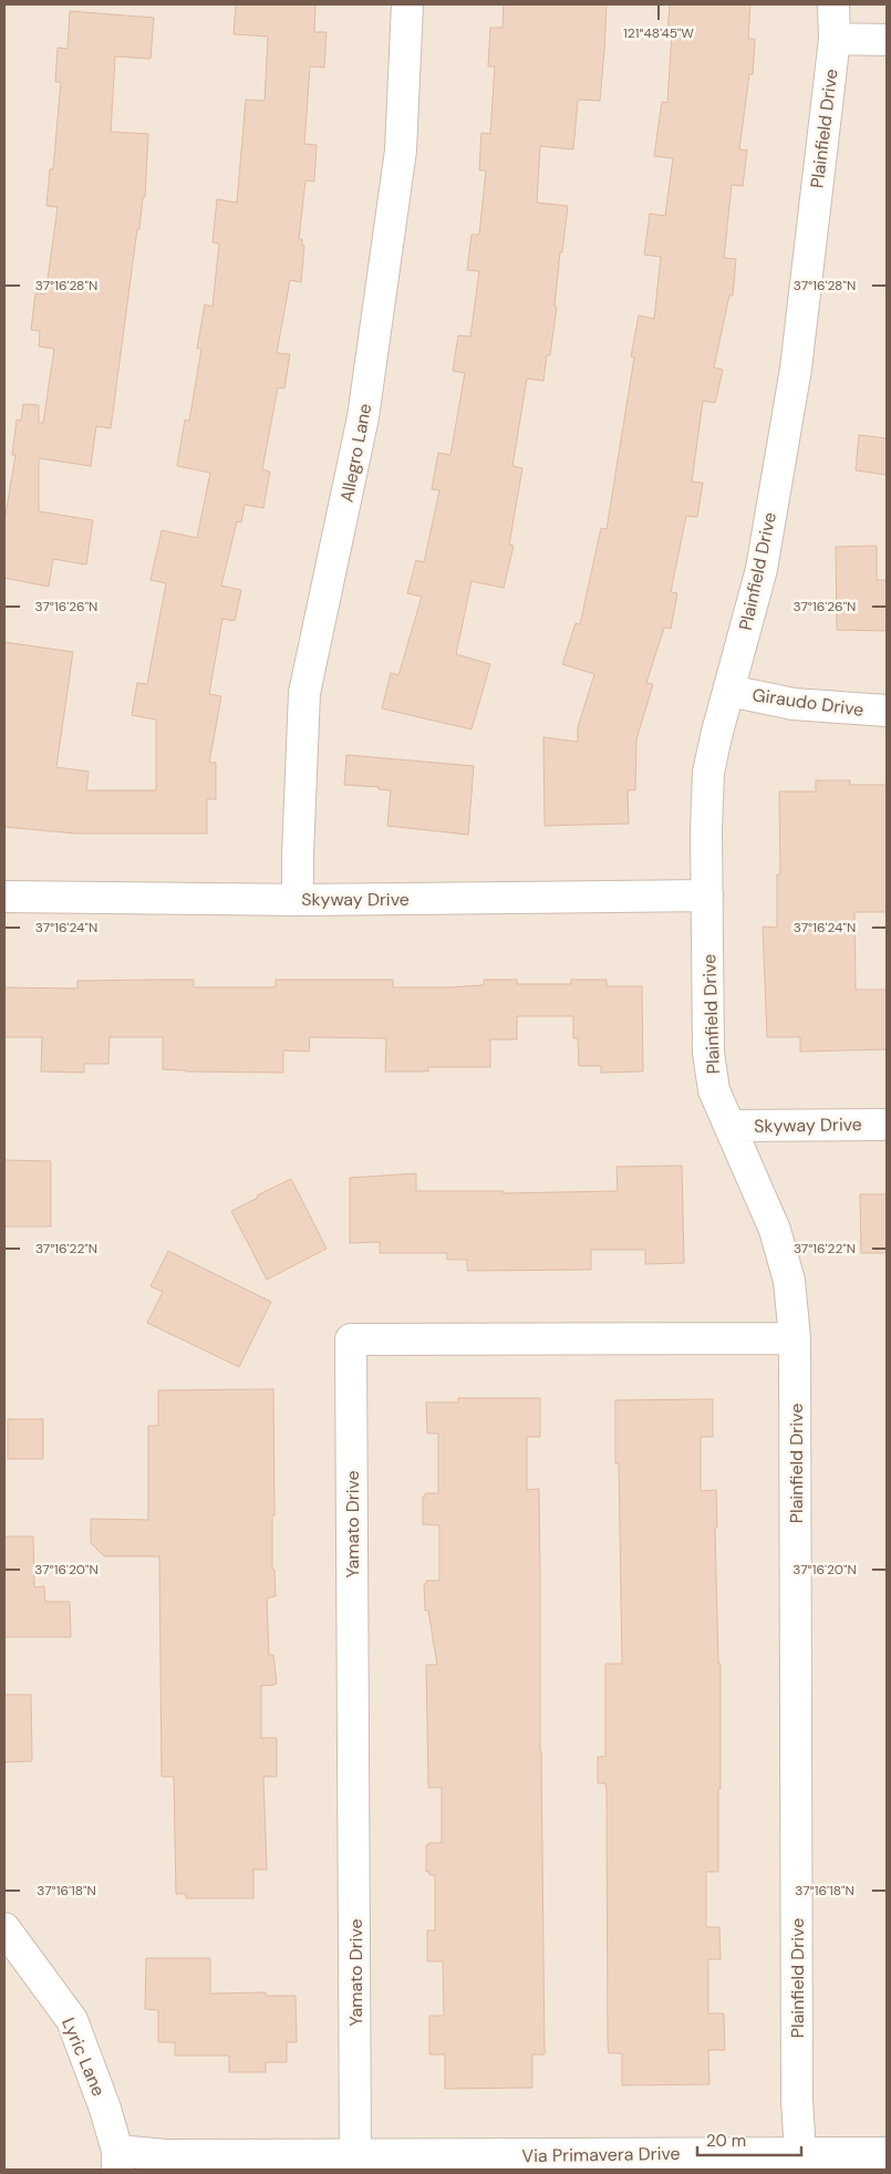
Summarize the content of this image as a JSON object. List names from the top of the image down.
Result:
{
  "streets": {
    "street": [
      "Plainfield Drive",
      "Allegro Lane",
      "Giraudo Drive",
      "Skyway Drive",
      "Yamato Drive",
      "Lyric Lane",
      "Via Primavera Drive"
    ]
  },
  "crossings": [
    ["Plainfield Drive", "Giraudo Drive"],
    ["Plainfield Drive", "Skyway Drive"],
    ["Plainfield Drive", "Yamato Drive"],
    ["Plainfield Drive", "Via Primavera Drive"],
    ["Allegro Lane", "Skyway Drive"],
    ["Yamato Drive", "Via Primavera Drive"],
    ["Lyric Lane", "Via Primavera Drive"]
  ],
  "scale_bar": "20 m",
  "coordinates": [
    "121°48'45\"W",
    "37°16'28\"N",
    "37°16'26\"N",
    "37°16'24\"N",
    "37°16'22\"N",
    "37°16'20\"N",
    "37°16'18\"N"
  ]
}
